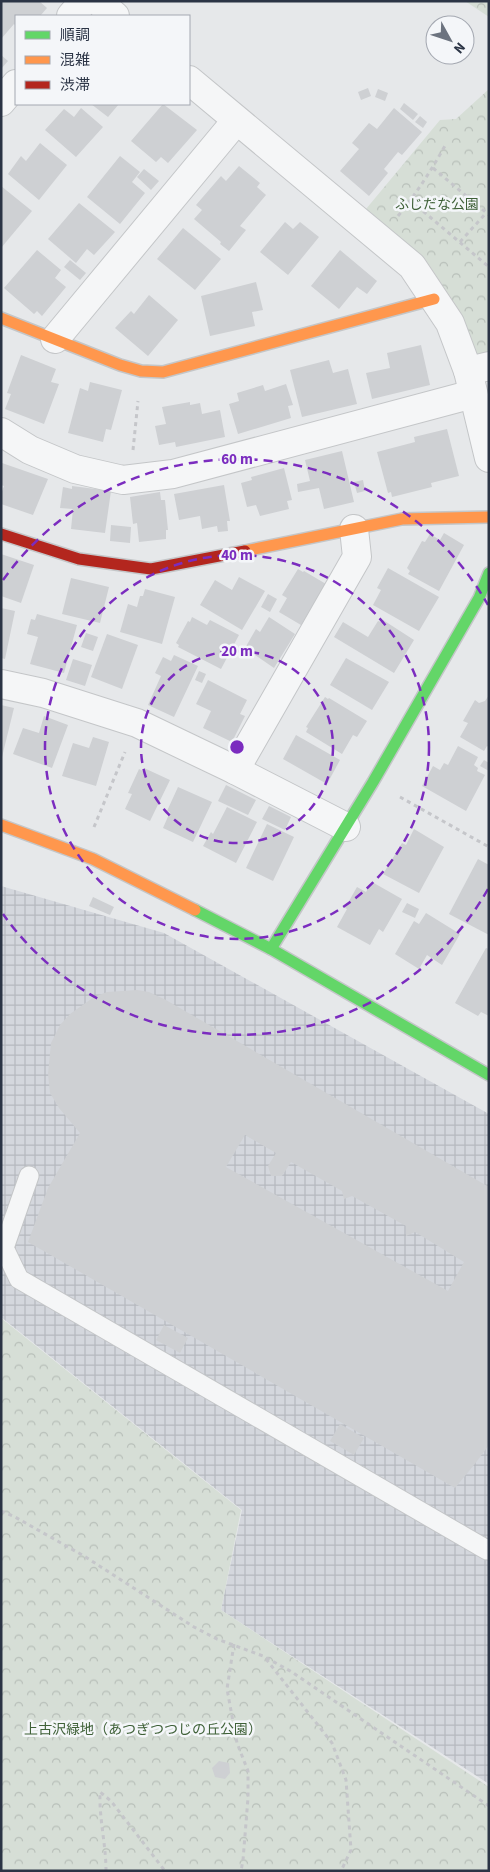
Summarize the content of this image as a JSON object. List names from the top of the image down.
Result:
{
  "parks": ["ふじだな公園", "上古沢緑地（あつぎつつじの丘公園）"],
  "legend": ["順調", "混雑", "渋滞"],
  "north": "bottom right",
  "rings": ["60 m", "40 m", "20 m"]
}
